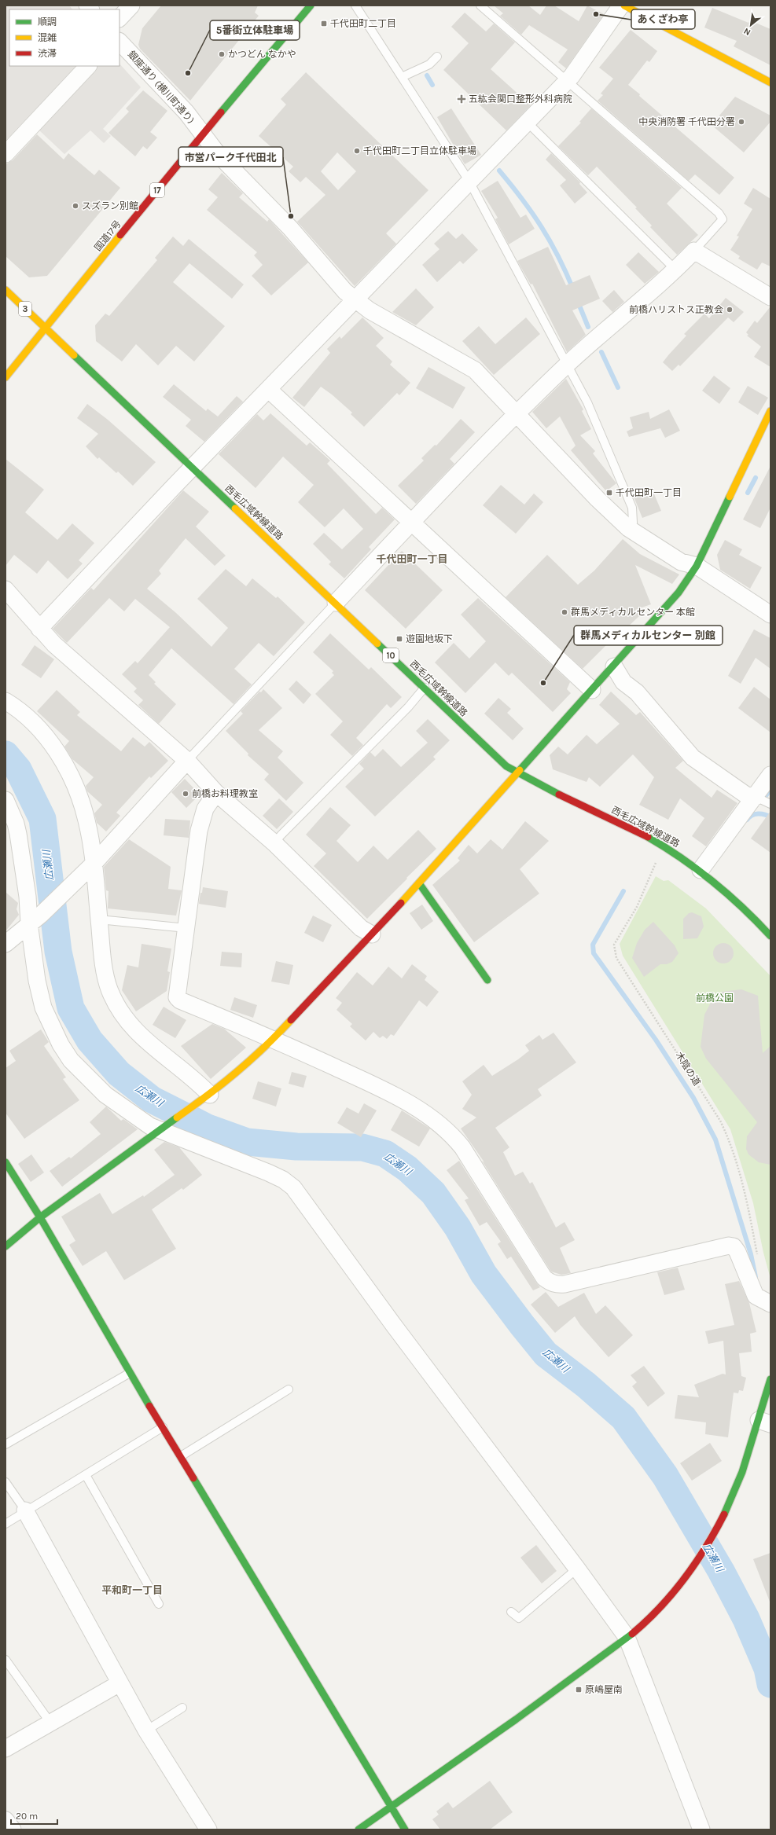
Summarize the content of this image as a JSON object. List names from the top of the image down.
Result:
{
  "streets": {
    "main road": [
      "17",
      "国道17号",
      "3",
      "西毛広域幹線道路",
      "10"
    ],
    "street": ["銀座通り (横川町通り)"],
    "path": ["木陰の道"]
  },
  "crossings": [
    ["銀座通り (横川町通り)", "国道17号"],
    ["国道17号", "3"],
    ["国道17号", "西毛広域幹線道路"],
    ["3", "西毛広域幹線道路"]
  ],
  "districts": ["千代田町一丁目", "平和町一丁目"],
  "water": ["広瀬川"],
  "parks": ["前橋公園"],
  "places": {
    "other": [
      "あくざわ亭",
      "かつどん なかや",
      "5番街立体駐車場",
      "中央消防署 千代田分署",
      "千代田町二丁目立体駐車場",
      "スズラン別館",
      "市営パーク千代田北",
      "前橋ハリストス正教会",
      "群馬メディカルセンター 本館",
      "群馬メディカルセンター 別館",
      "前橋お料理教室"
    ],
    "transit": [
      "千代田町二丁目",
      "千代田町一丁目",
      "遊園地坂下",
      "原嶋屋南"
    ],
    "health": ["五紘会関口整形外科病院"]
  },
  "legend": ["順調", "混雑", "渋滞"],
  "scale_bar": "20 m",
  "north": "bottom left"
}
